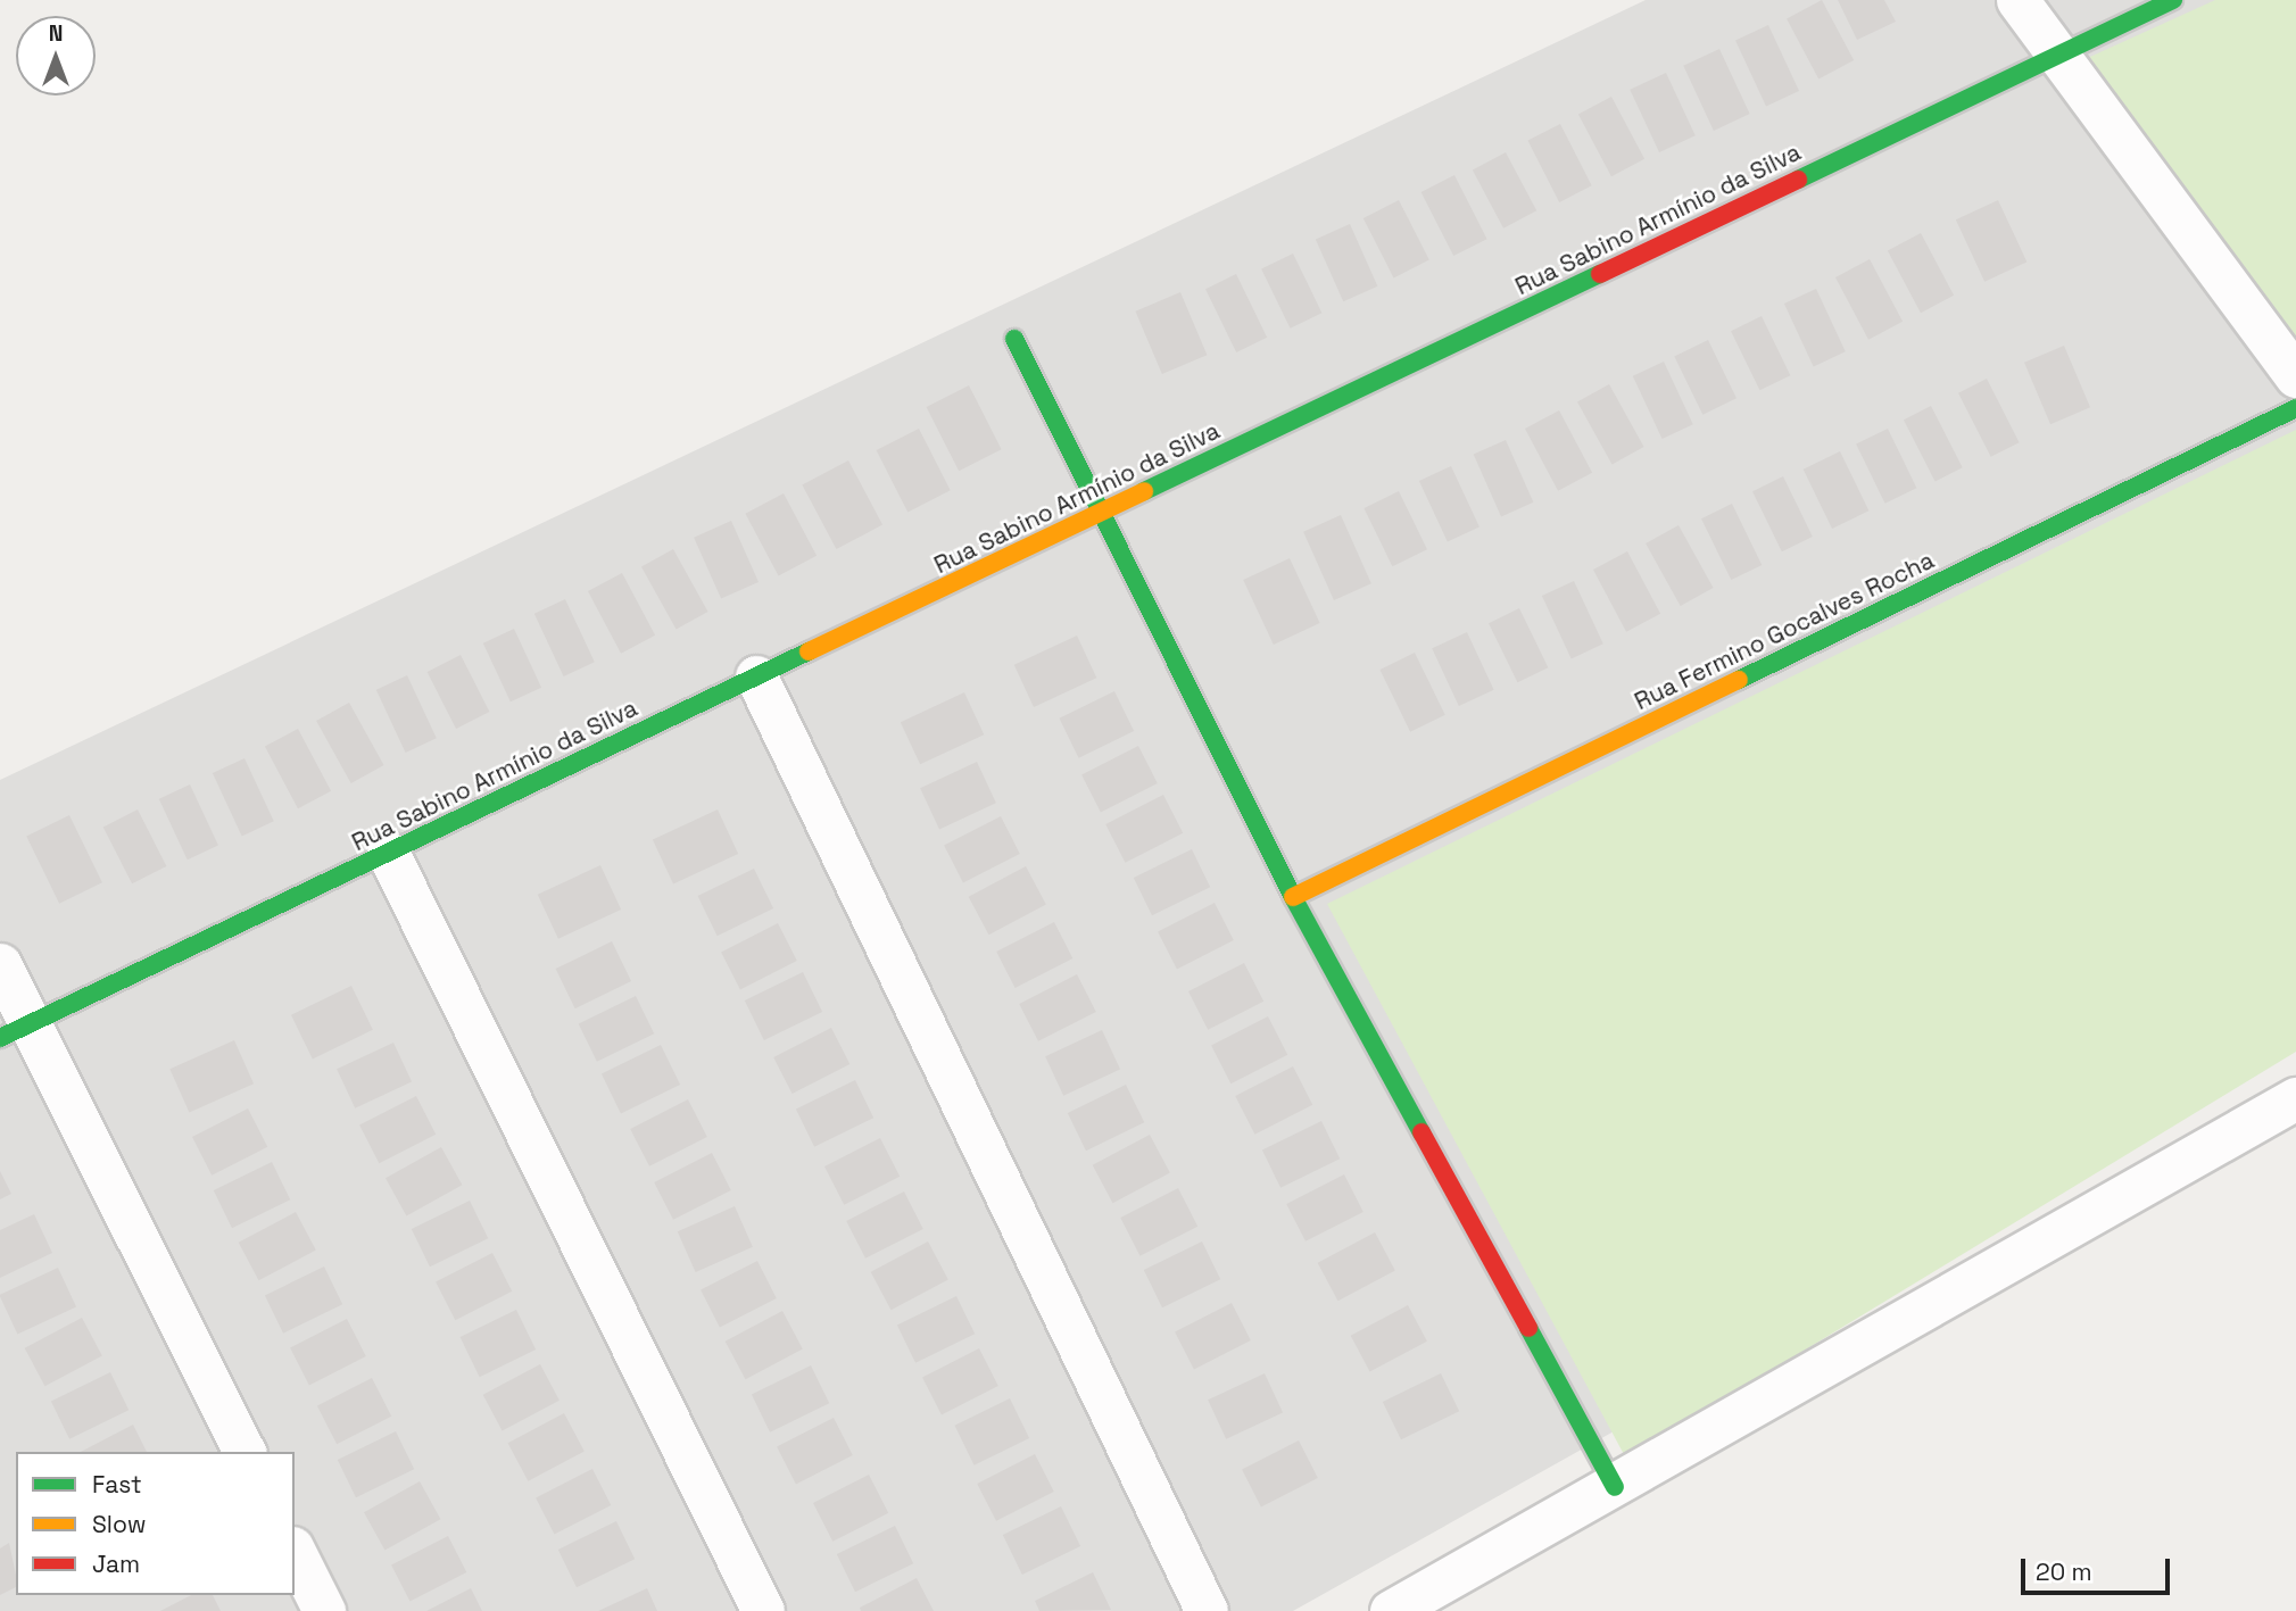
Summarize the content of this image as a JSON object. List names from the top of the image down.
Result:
{
  "streets": {
    "street": ["Rua Sabino Armínio da Silva", "Rua Fermino Gocalves Rocha"]
  },
  "legend": ["Fast", "Slow", "Jam"],
  "scale_bar": "20 m",
  "north": "top"
}
